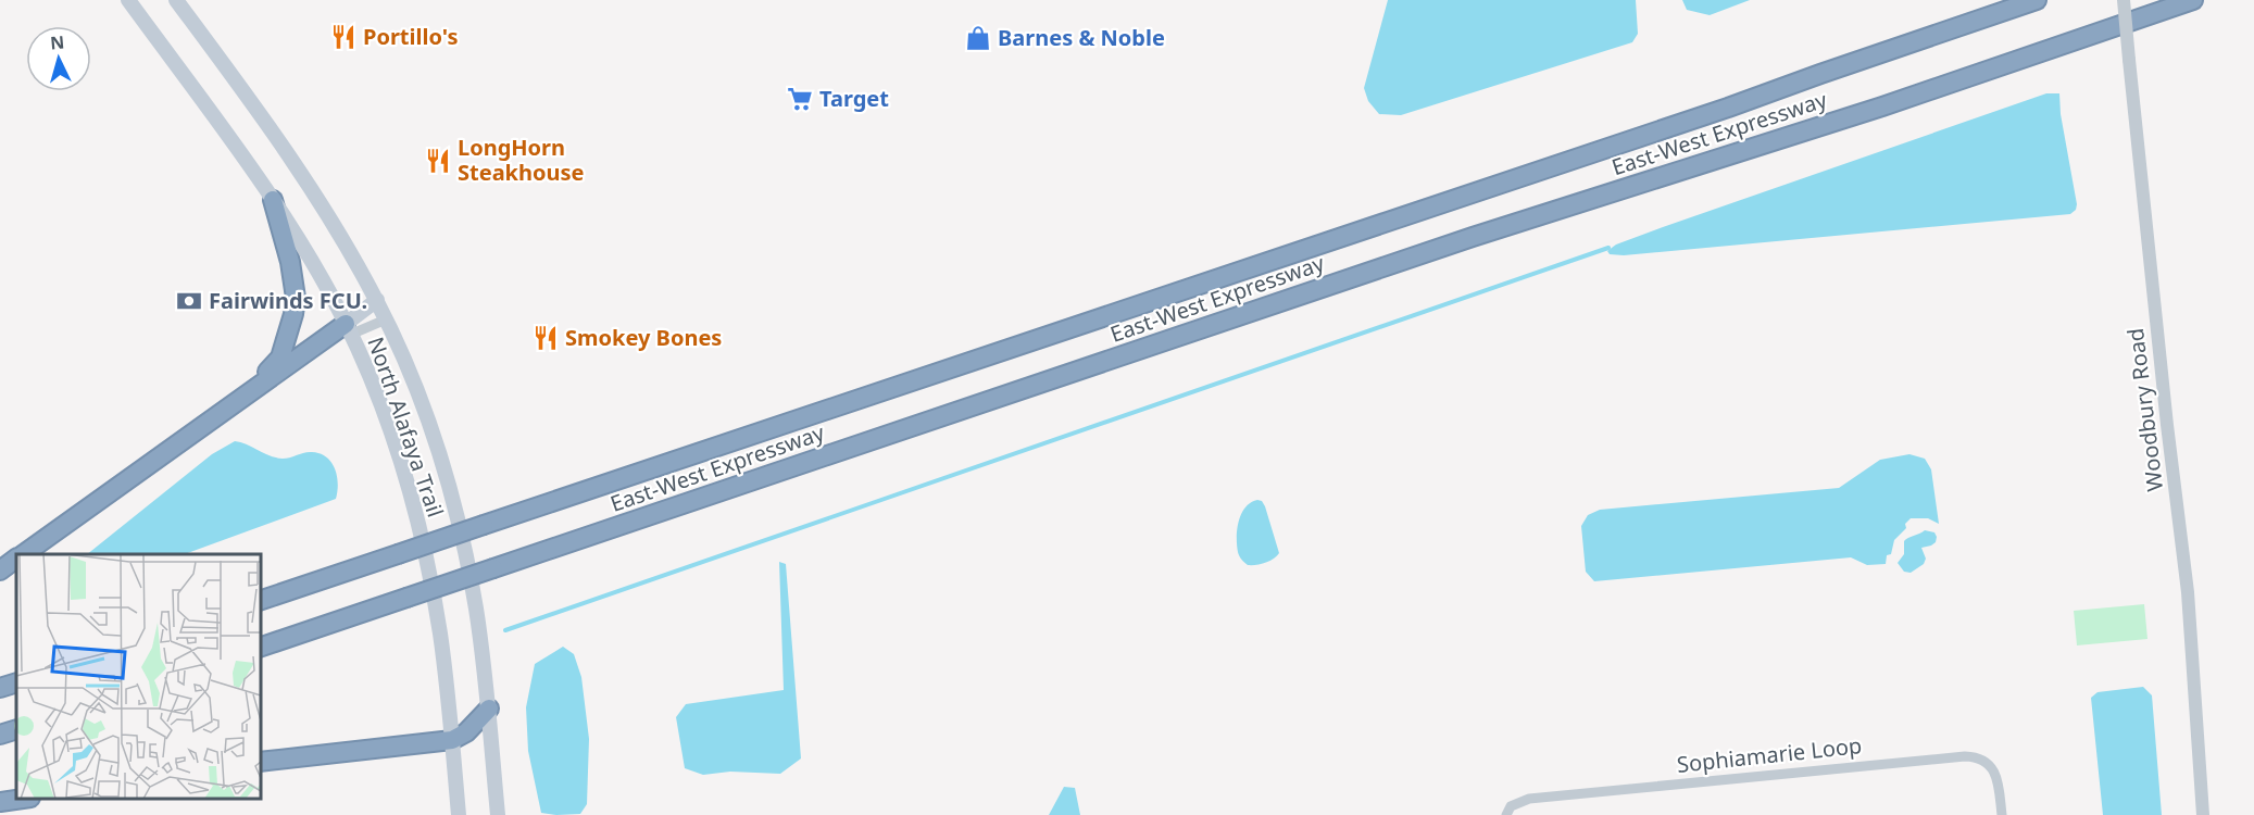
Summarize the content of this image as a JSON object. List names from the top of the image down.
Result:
{
  "streets": {
    "highway": ["East-West Expressway"],
    "main road": ["North Alafaya Trail"],
    "street": ["Woodbury Road", "Sophiamarie Loop"]
  },
  "places": {
    "restaurant": ["Portillo's", "LongHorn Steakhouse", "Smokey Bones"],
    "shop": ["Barnes & Noble"],
    "supermarket": ["Target"],
    "bank": ["Fairwinds FCU."]
  },
  "north": "top"
}
